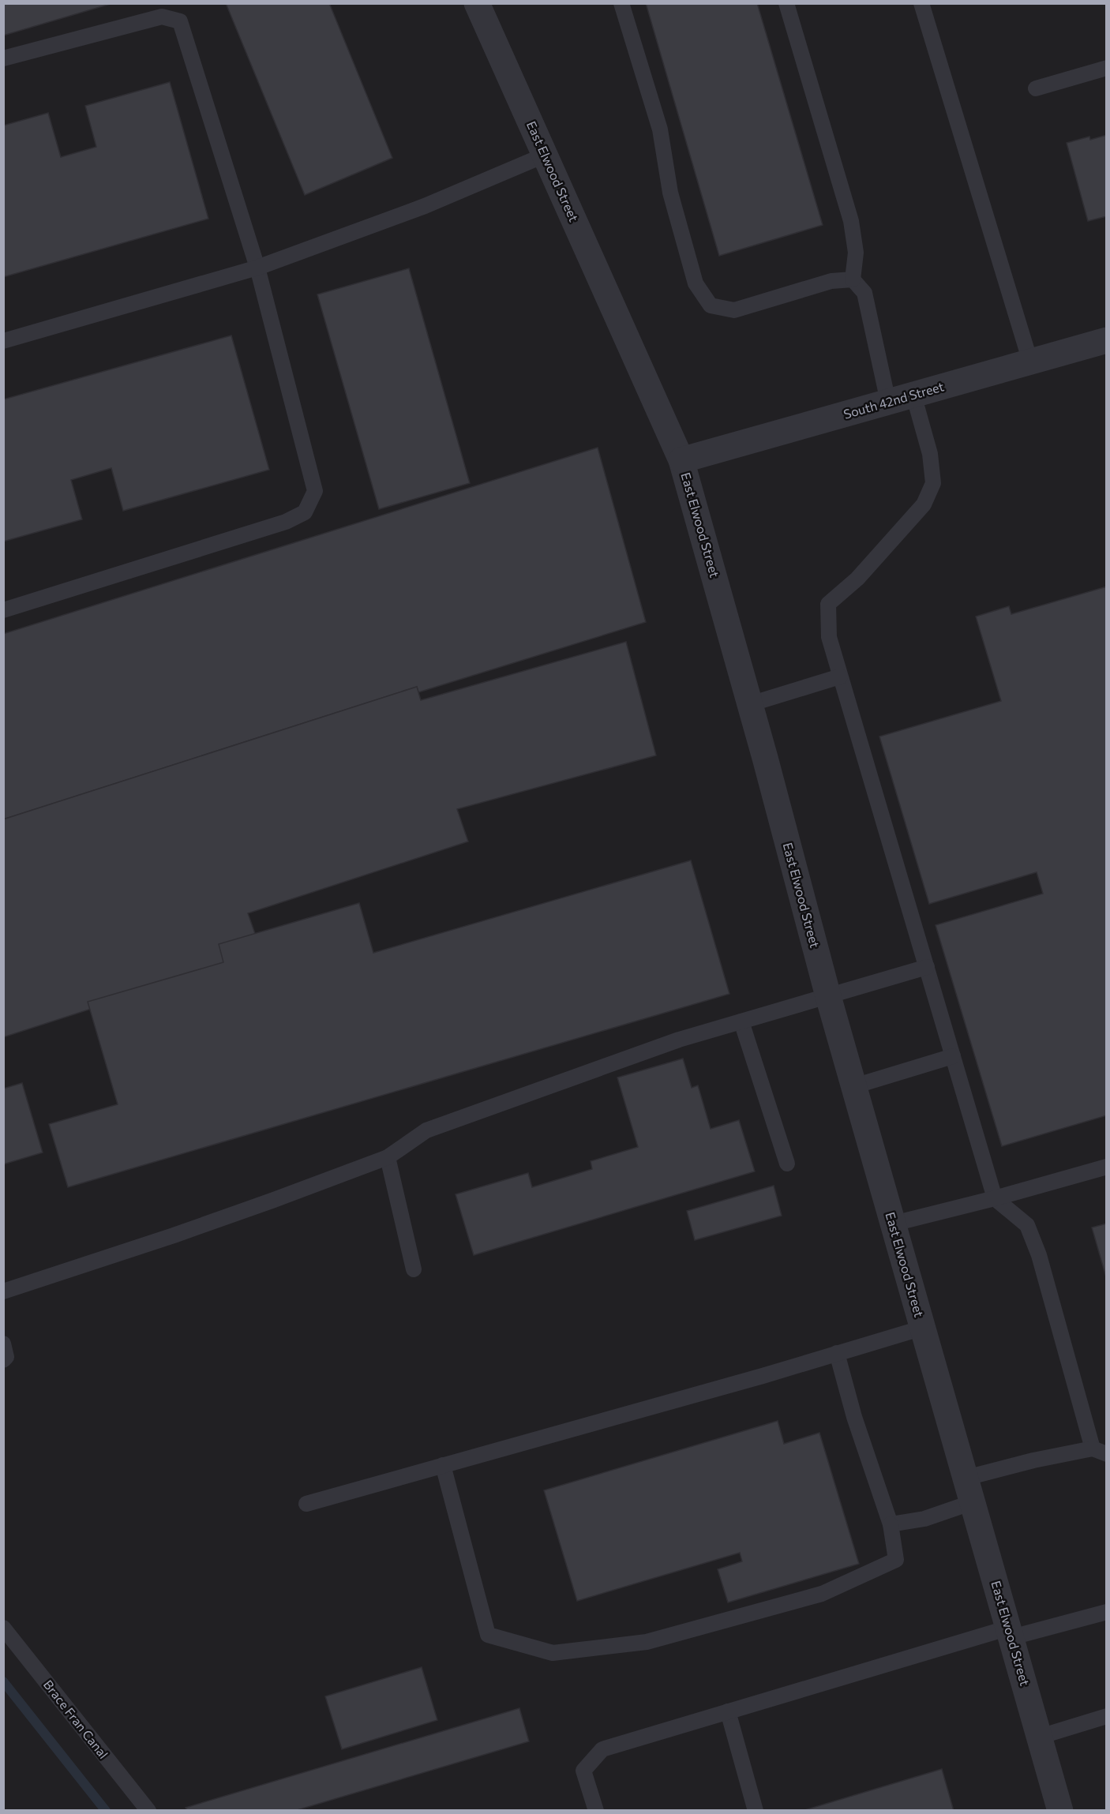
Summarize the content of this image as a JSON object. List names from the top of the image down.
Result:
{
  "streets": {
    "street": ["East Elwood Street", "South 42nd Street"],
    "lane": ["Brace Fran Canal"]
  },
  "crossings": [
    ["East Elwood Street", "South 42nd Street"]
  ]
}
